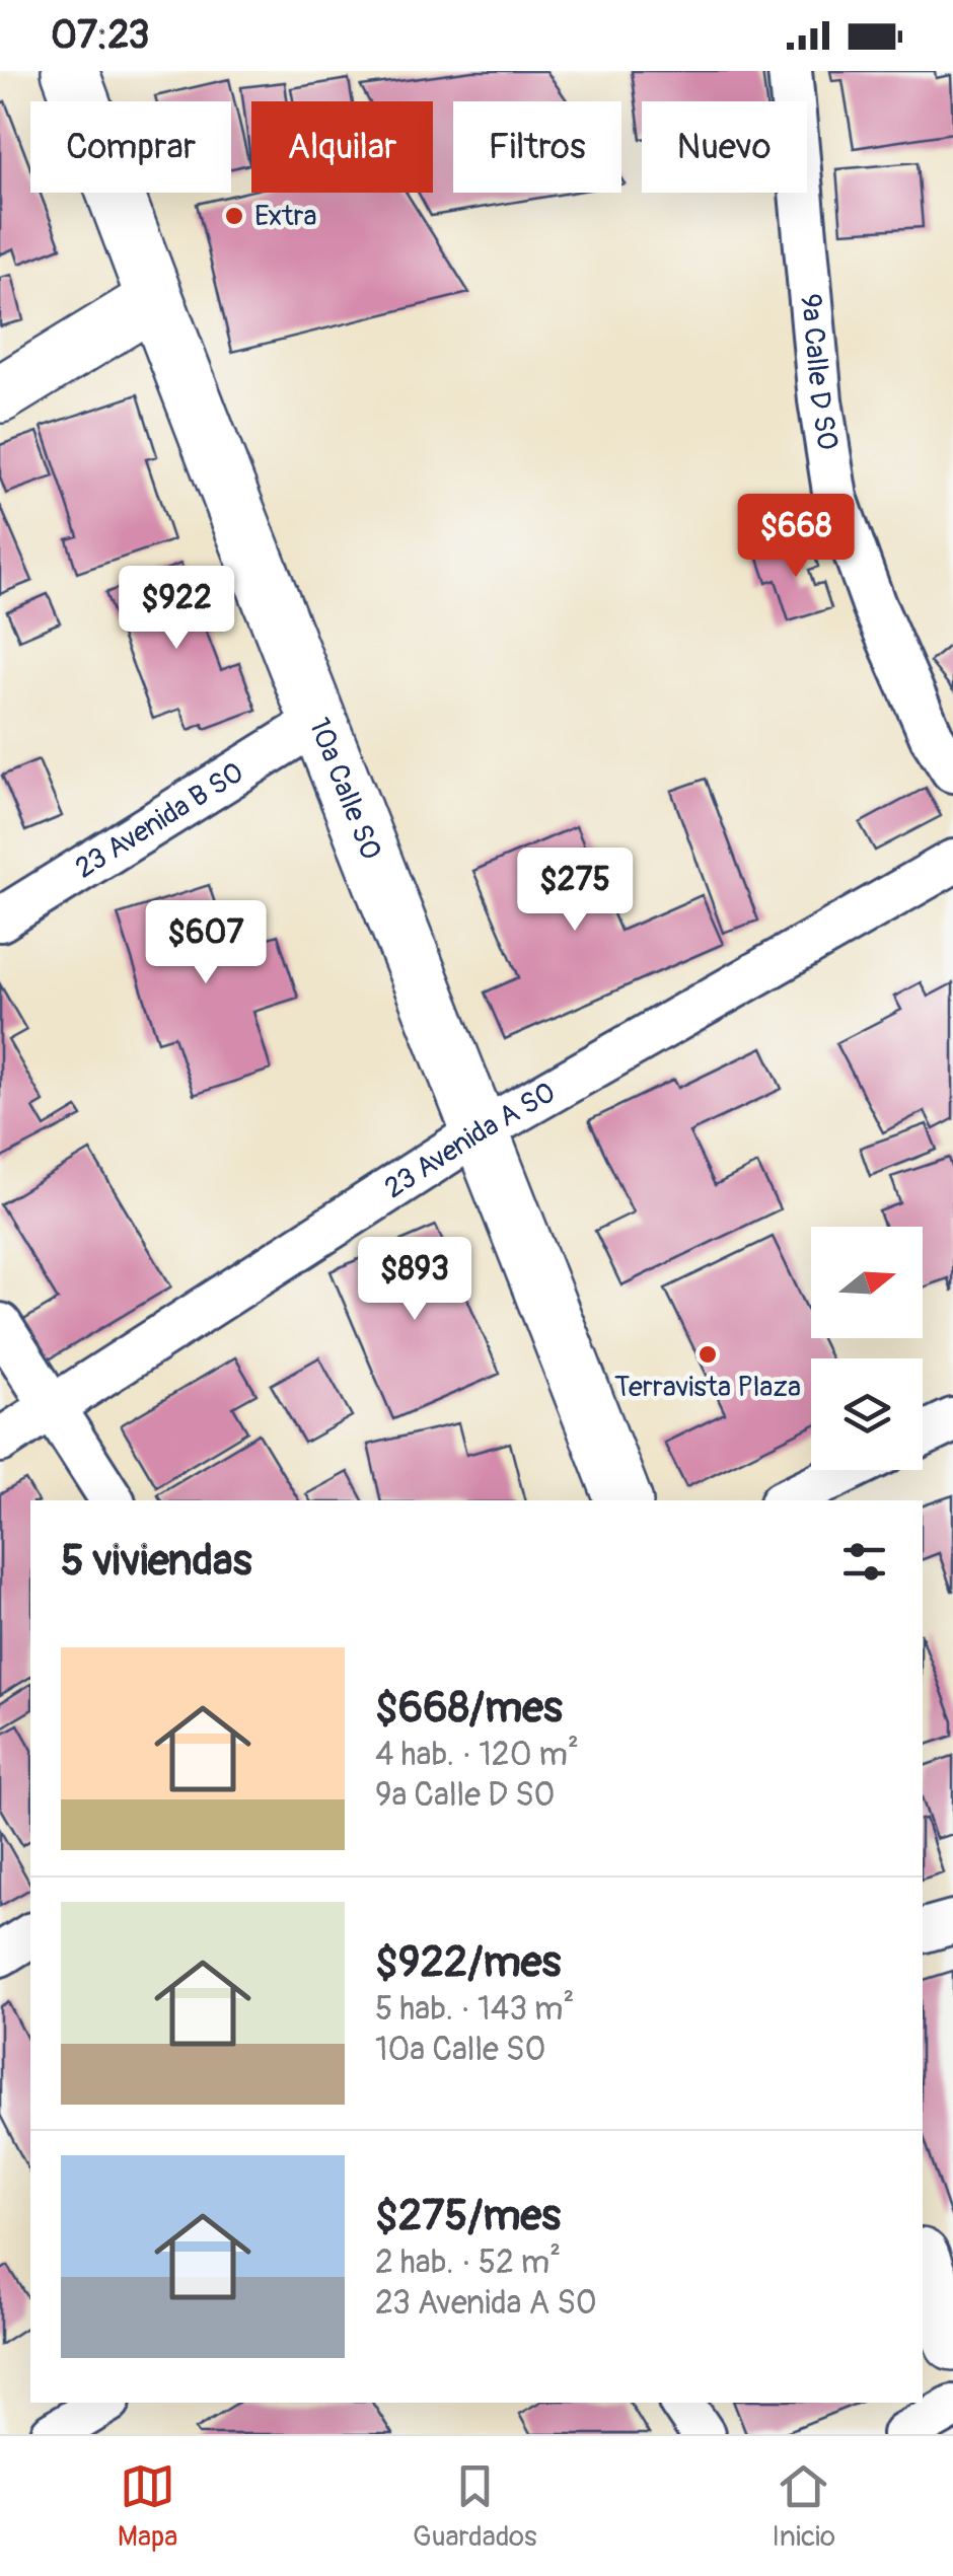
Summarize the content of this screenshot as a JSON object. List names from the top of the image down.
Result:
{
  "streets": {
    "street": [
      "9a Calle D SO",
      "10a Calle SO",
      "23 Avenida B SO",
      "23 Avenida A SO"
    ]
  },
  "crossings": [
    ["10a Calle SO", "23 Avenida B SO"],
    ["10a Calle SO", "23 Avenida A SO"]
  ],
  "places": ["Extra", "Terravista Plaza"],
  "north": "right",
  "page": {
    "status": "07:23",
    "chip": [
      "Comprar",
      "Alquilar",
      "Filtros",
      "Nuevo"
    ],
    "price": [
      "$668",
      "$922",
      "$275",
      "$607",
      "$893"
    ],
    "heading": "5 viviendas",
    "list": [
      {
        "name": "$668/mes",
        "note": "4 hab. · 120 m² · 9a Calle D SO"
      },
      {
        "name": "$922/mes",
        "note": "5 hab. · 143 m² · 10a Calle SO"
      },
      {
        "name": "$275/mes",
        "note": "2 hab. · 52 m² · 23 Avenida A SO"
      }
    ],
    "tabs": ["Mapa", "Guardados", "Inicio"]
  }
}
